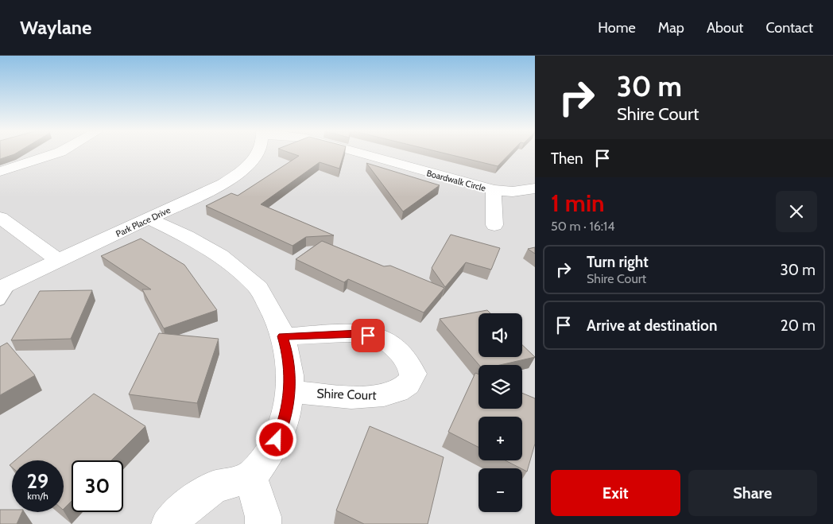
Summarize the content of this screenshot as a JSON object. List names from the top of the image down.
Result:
{
  "streets": {
    "street": ["Boardwalk Circle", "Park Place Drive", "Shire Court"]
  },
  "page": {
    "header": "Waylane",
    "nav": [
      "Home",
      "Map",
      "About",
      "Contact"
    ],
    "turn": ["30 m", "Shire Court"],
    "then": "Then",
    "heading": ["1 min", "50 m · 16:14"],
    "list": [
      {
        "name": "Turn right",
        "note": "Shire Court",
        "value": "30 m"
      },
      {
        "name": "Arrive at destination",
        "value": "20 m"
      }
    ],
    "map_buttons": ["+", "−"],
    "speed": "29 km/h",
    "limit": "30",
    "buttons": ["Exit", "Share"]
  }
}
